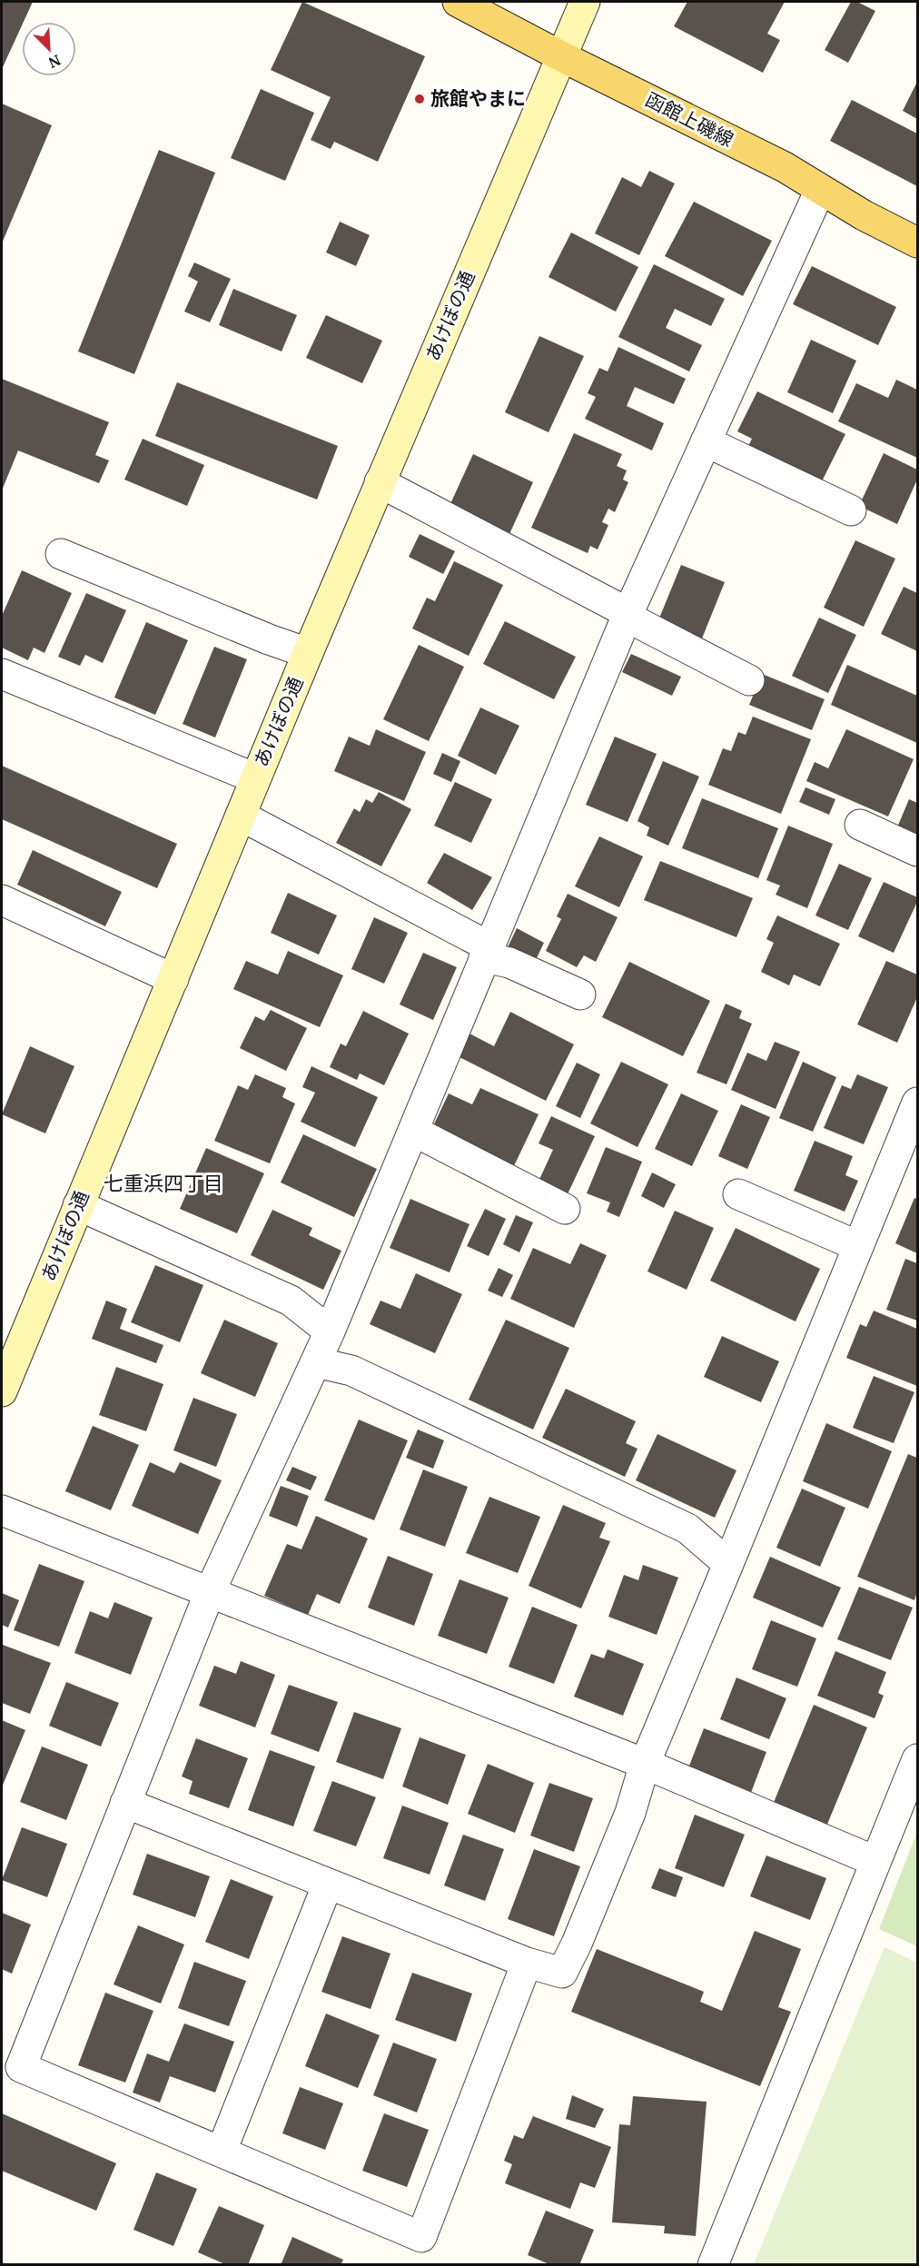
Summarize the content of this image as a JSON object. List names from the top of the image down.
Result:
{
  "streets": {
    "main road": ["函館上磯線"],
    "street": ["あけぼの通"]
  },
  "crossings": [
    ["函館上磯線", "あけぼの通"]
  ],
  "districts": ["七重浜四丁目"],
  "places": ["旅館やまに"],
  "north": "bottom right"
}
